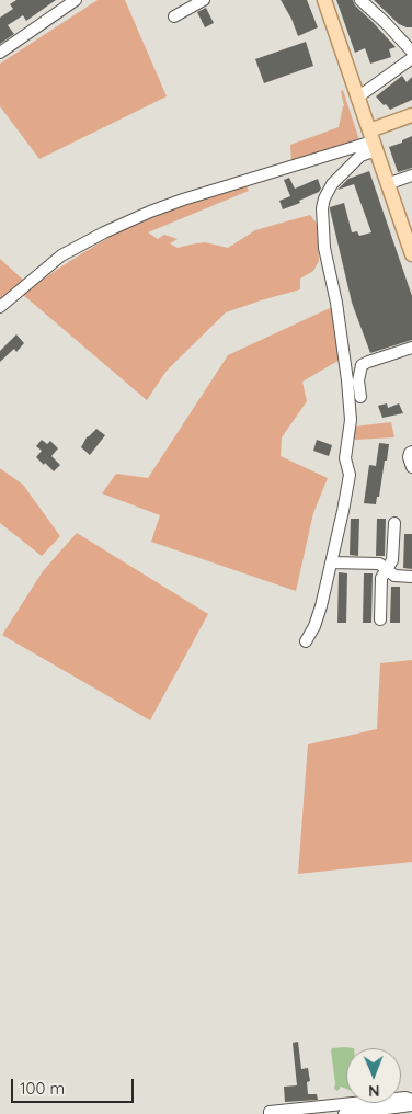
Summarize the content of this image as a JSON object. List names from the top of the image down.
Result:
{
  "scale_bar": "100 m",
  "north": "bottom"
}
